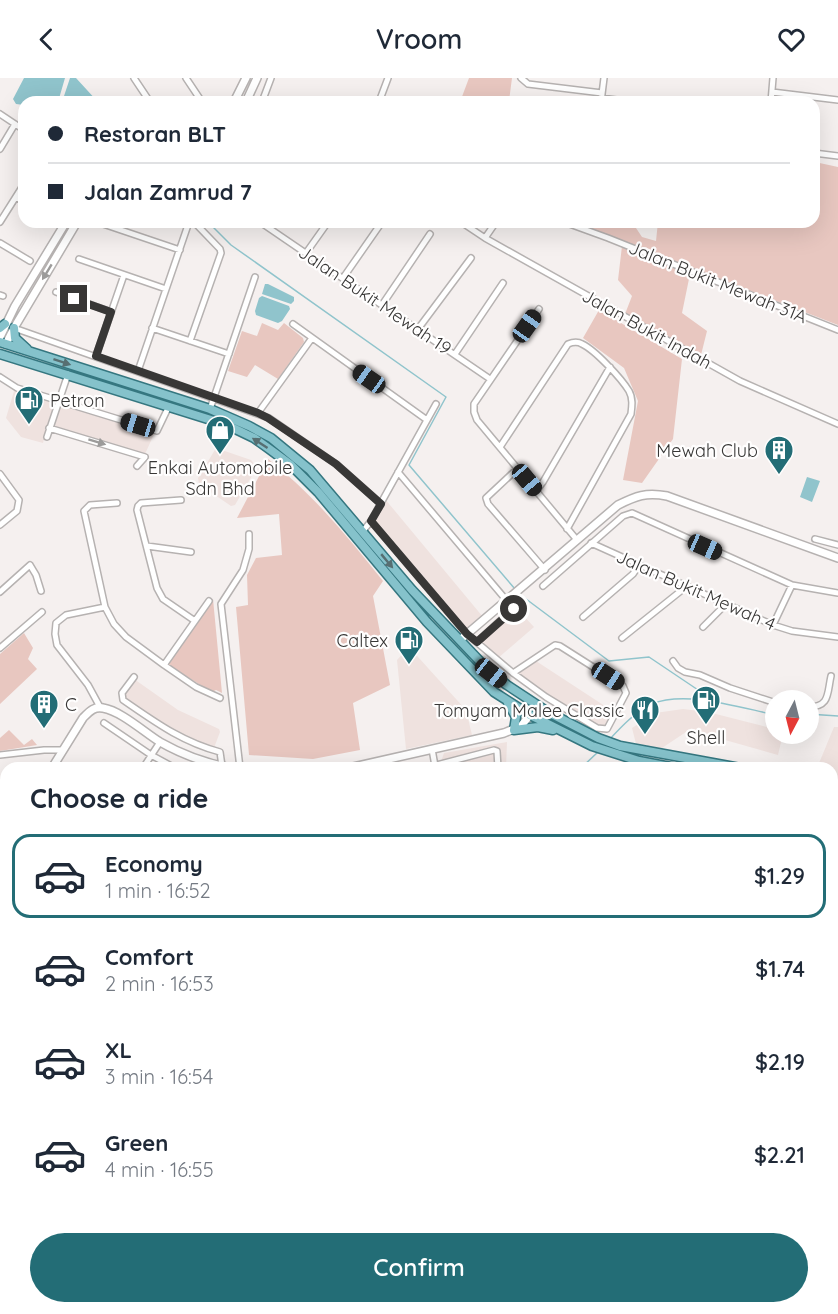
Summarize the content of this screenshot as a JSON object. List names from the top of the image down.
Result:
{
  "streets": {
    "street": [
      "Jalan Bukit Mewah 31A",
      "Jalan Bukit Mewah 19",
      "Jalan Bukit Indah",
      "Jalan Bukit Mewah 4"
    ]
  },
  "places": {
    "fuel station": ["Petron", "Caltex", "Shell"],
    "shop": ["Enkai Automobile Sdn Bhd"],
    "building": ["Mewah Club", "C"],
    "restaurant": ["Tomyam Malee Classic"]
  },
  "north": "bottom",
  "page": {
    "header": "Vroom",
    "banner": ["Restoran BLT", "Jalan Zamrud 7"],
    "heading": "Choose a ride",
    "list": [
      {
        "name": "Economy",
        "note": "1 min · 16:52",
        "value": "$1.29"
      },
      {
        "name": "Comfort",
        "note": "2 min · 16:53",
        "value": "$1.74"
      },
      {
        "name": "XL",
        "note": "3 min · 16:54",
        "value": "$2.19"
      },
      {
        "name": "Green",
        "note": "4 min · 16:55",
        "value": "$2.21"
      }
    ],
    "buttons": "Confirm"
  }
}
